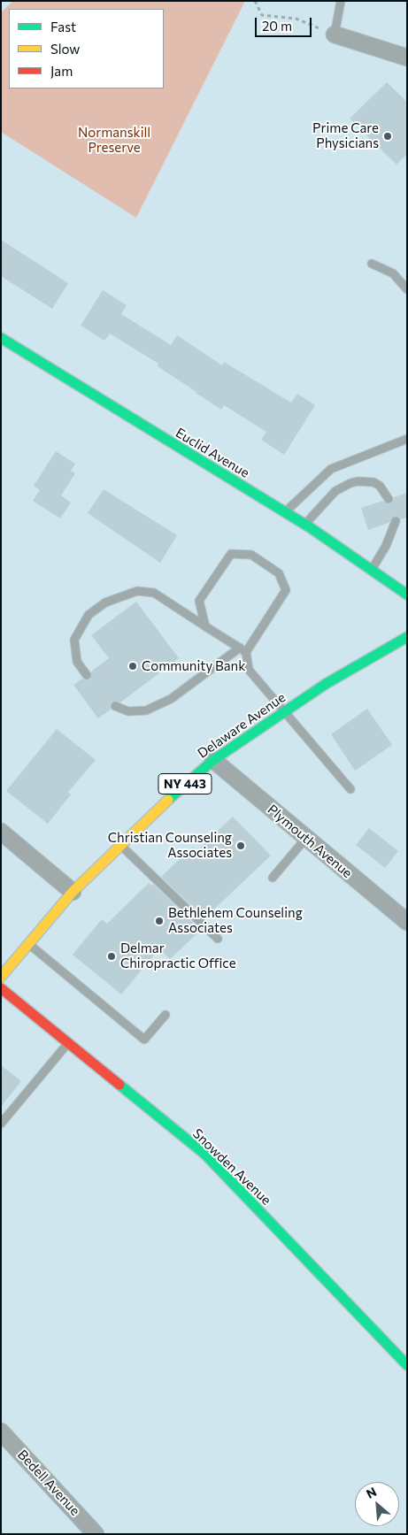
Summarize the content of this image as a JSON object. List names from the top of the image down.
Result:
{
  "streets": {
    "street": [
      "Euclid Avenue",
      "Delaware Avenue",
      "NY 443",
      "Plymouth Avenue",
      "Snowden Avenue",
      "Bedell Avenue"
    ]
  },
  "crossings": [
    ["Delaware Avenue", "Plymouth Avenue"]
  ],
  "parks": ["Normanskill Preserve"],
  "places": [
    "Prime Care Physicians",
    "Community Bank",
    "Christian Counseling Associates",
    "Bethlehem Counseling Associates",
    "Delmar Chiropractic Office"
  ],
  "legend": ["Fast", "Slow", "Jam"],
  "scale_bar": "20 m",
  "north": "top left"
}
